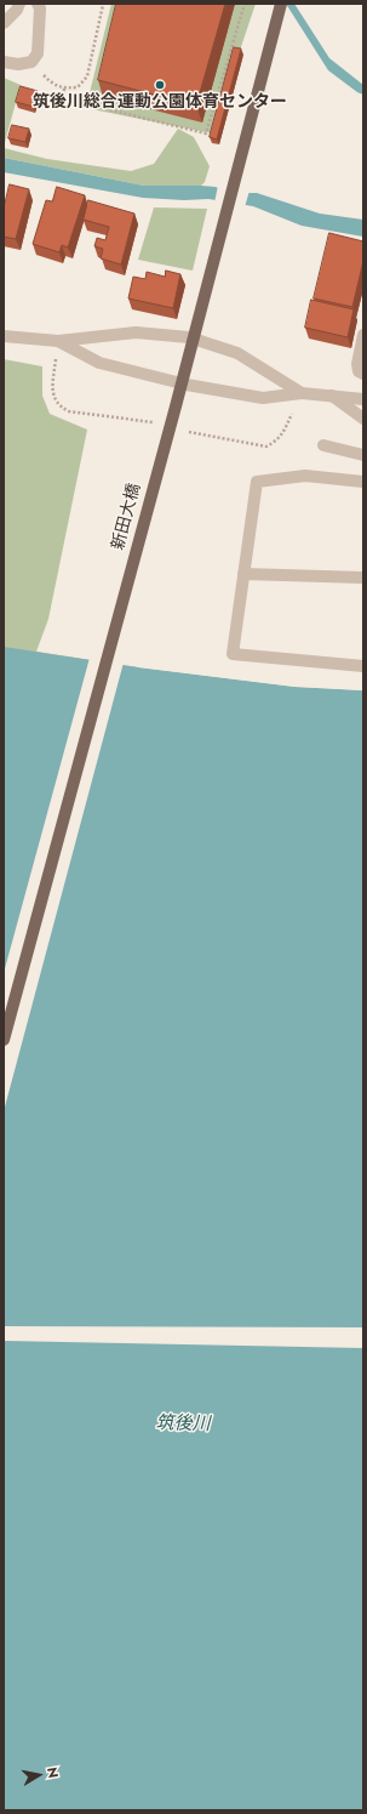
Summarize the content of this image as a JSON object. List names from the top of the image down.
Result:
{
  "streets": {
    "main road": ["新田大橋"]
  },
  "water": ["筑後川"],
  "places": ["筑後川総合運動公園体育センター"],
  "north": "right"
}
